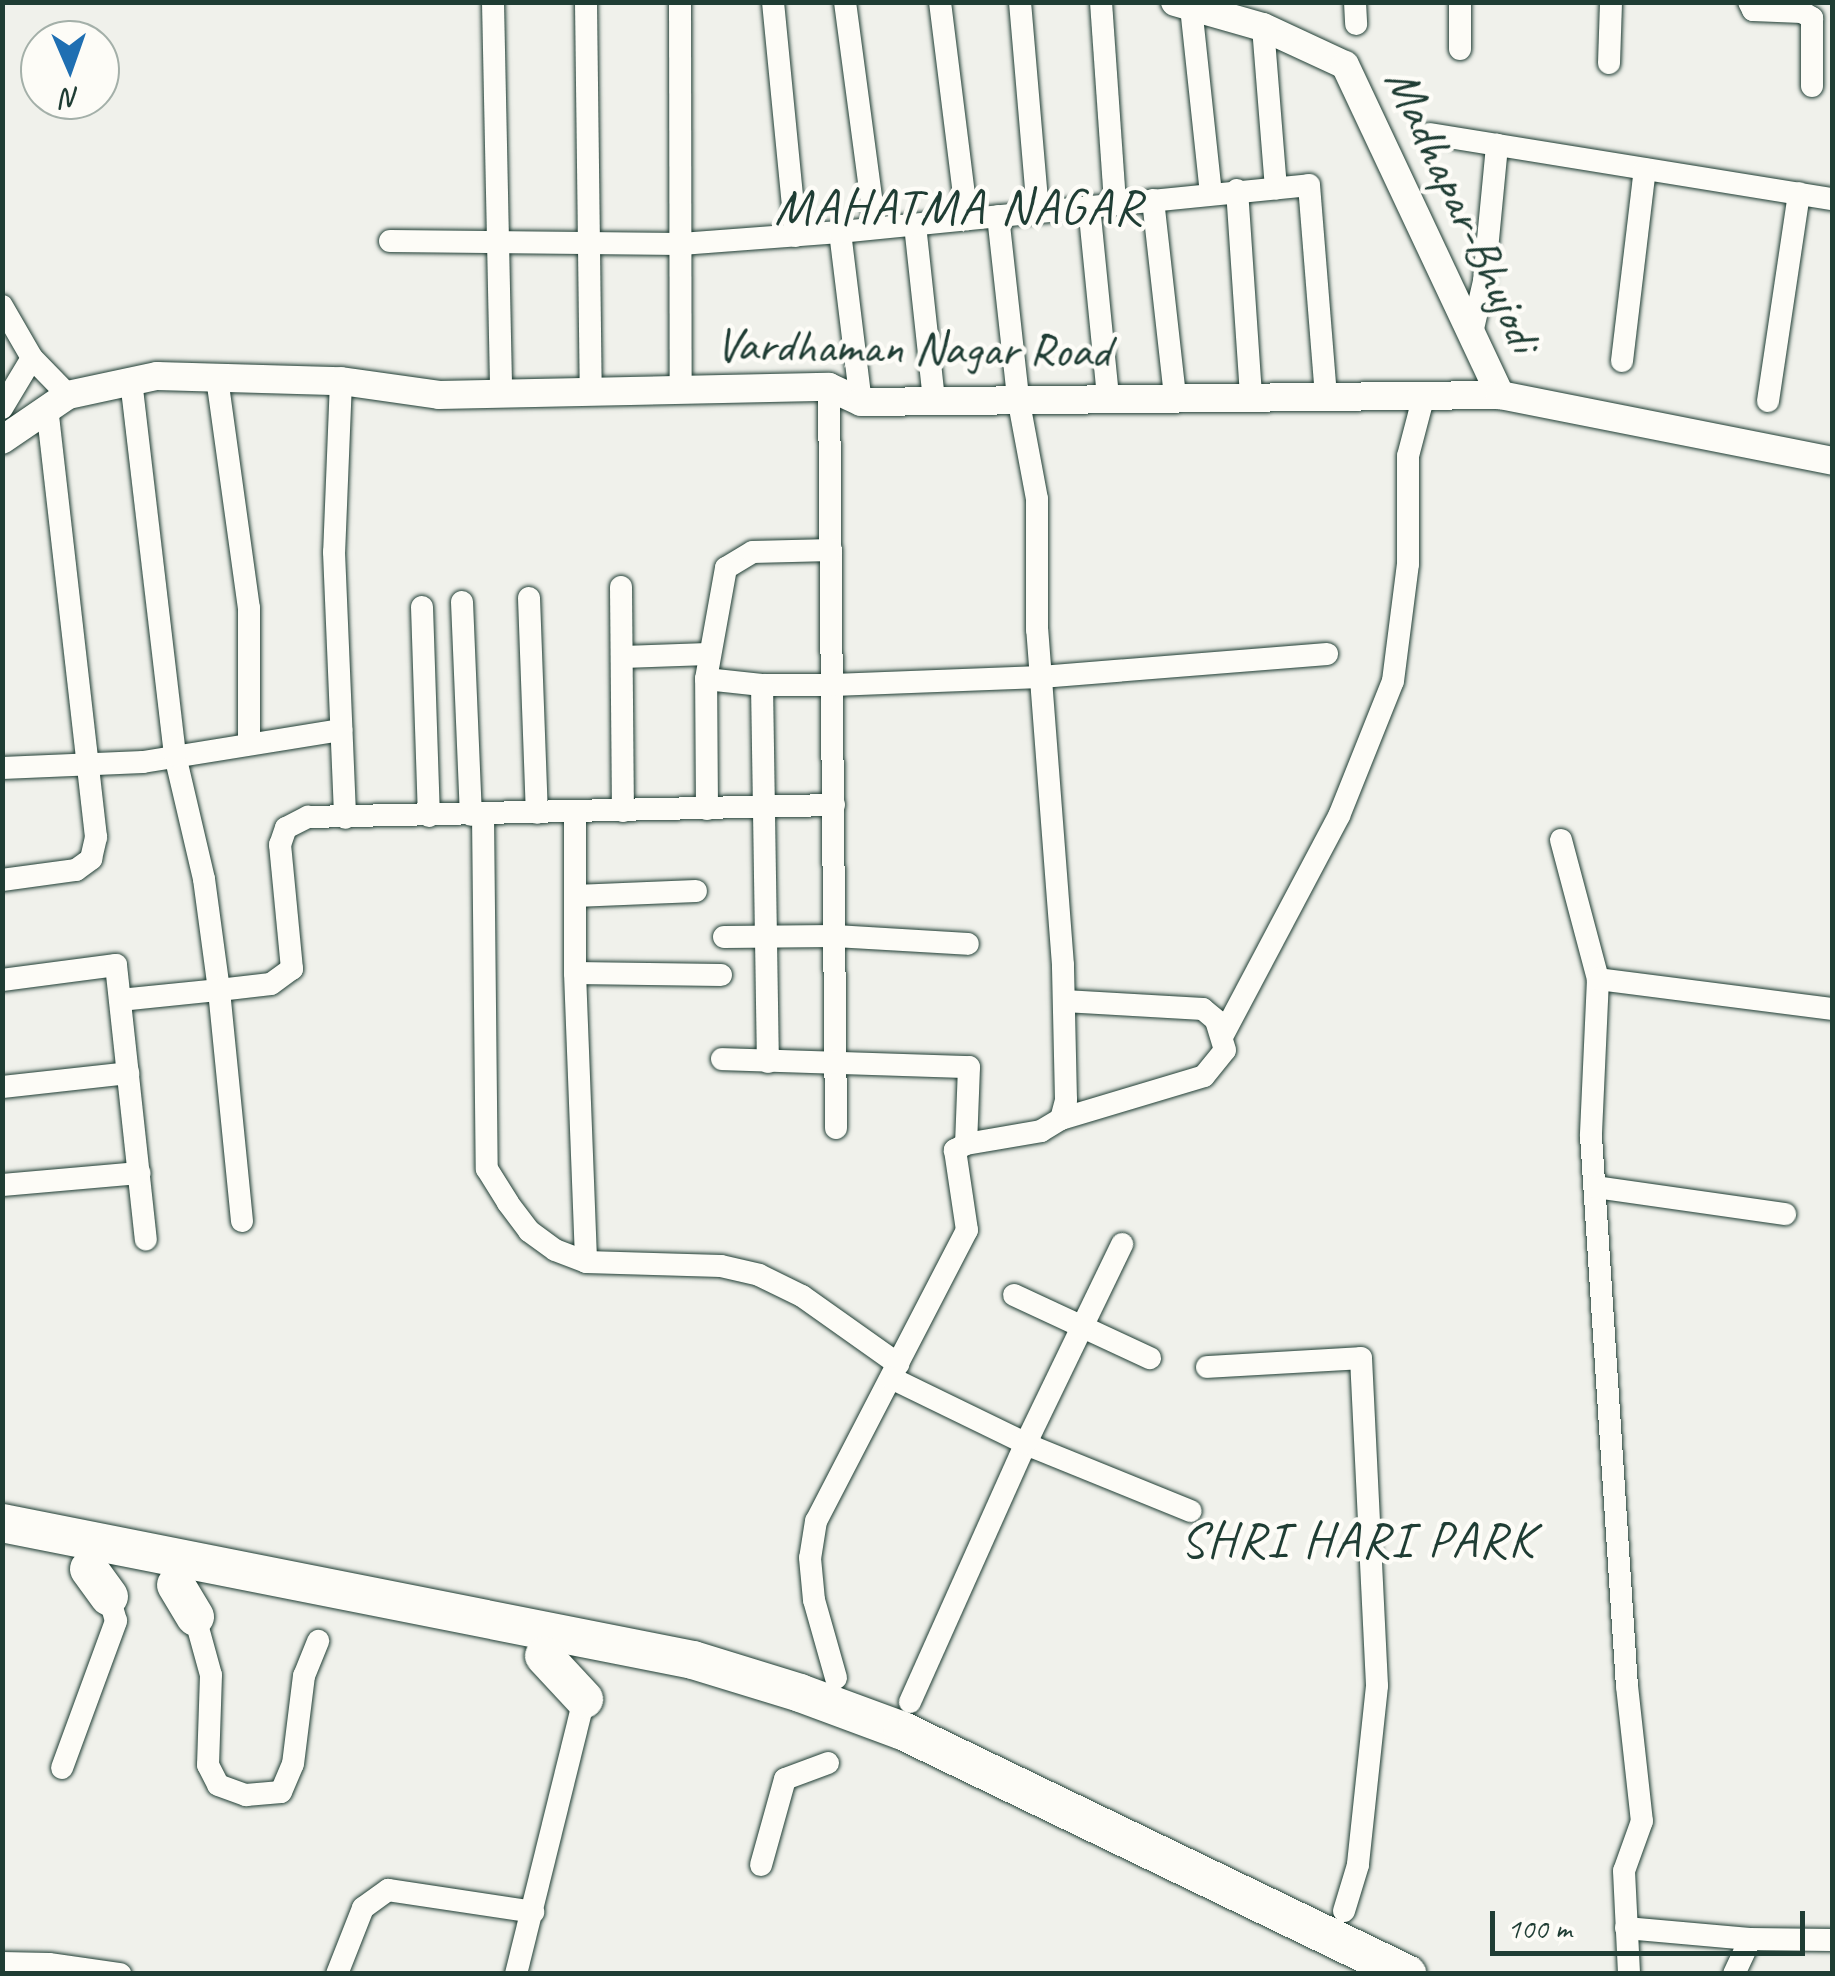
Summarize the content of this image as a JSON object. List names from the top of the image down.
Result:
{
  "streets": {
    "street": ["Madhapar-Bhujodi", "Vardhaman Nagar Road"]
  },
  "crossings": [
    ["Madhapar-Bhujodi", "Vardhaman Nagar Road"]
  ],
  "districts": ["MAHATMA NAGAR", "SHRI HARI PARK"],
  "scale_bar": "100 m",
  "north": "bottom"
}
